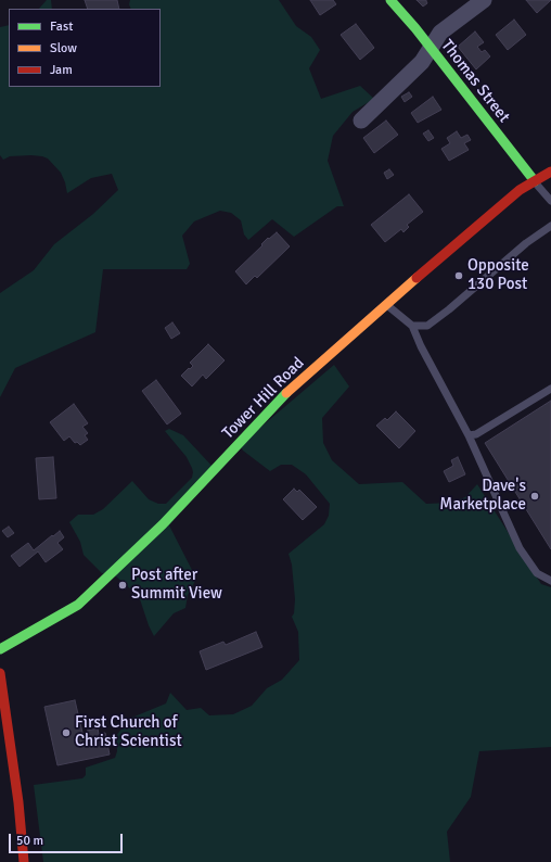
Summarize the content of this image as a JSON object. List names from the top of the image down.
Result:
{
  "streets": {
    "main road": ["Thomas Street", "Tower Hill Road"]
  },
  "crossings": [
    ["Thomas Street", "Tower Hill Road"]
  ],
  "places": [
    "Opposite 130 Post",
    "Dave's Marketplace",
    "Post after Summit View",
    "First Church of Christ Scientist"
  ],
  "legend": ["Fast", "Slow", "Jam"],
  "scale_bar": "50 m"
}
